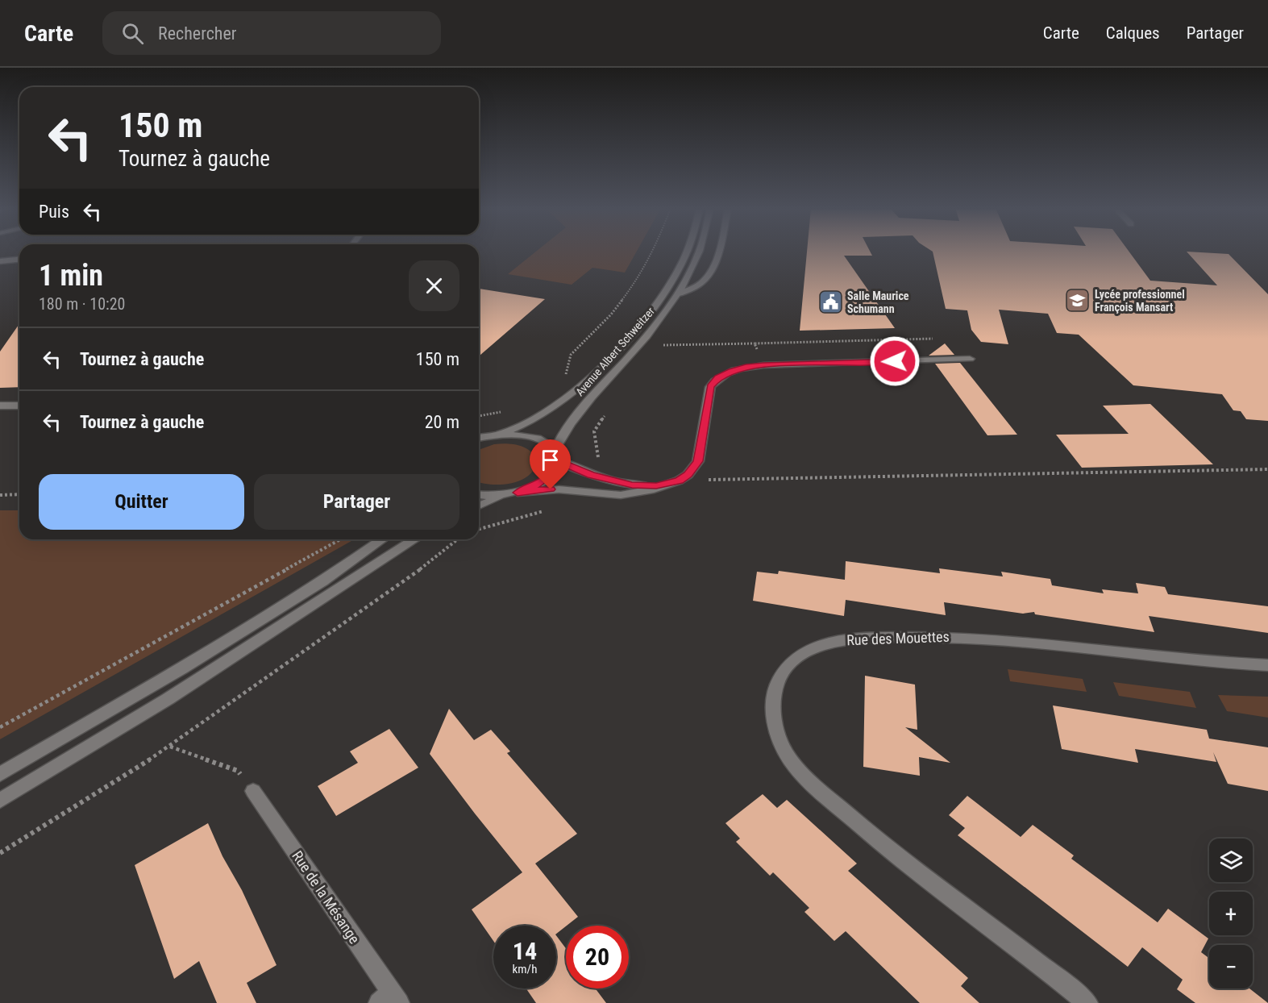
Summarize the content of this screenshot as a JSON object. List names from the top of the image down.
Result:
{
  "streets": {
    "main road": ["Avenue Albert Schweitzer", "Rue des Mouettes", "Rue de la Mésange"]
  },
  "places": {
    "school or university": ["Lycée professionnel François Mansart"],
    "public building": ["Salle Maurice Schumann"]
  },
  "page": {
    "header": "Carte",
    "search": "Rechercher",
    "nav": ["Carte", "Calques", "Partager"],
    "turn": ["150 m", "Tournez à gauche"],
    "then": "Puis",
    "heading": ["1 min", "180 m · 10:20"],
    "list": [
      {
        "name": "Tournez à gauche",
        "value": "150 m"
      },
      {
        "name": "Tournez à gauche",
        "value": "20 m"
      }
    ],
    "buttons": ["Quitter", "Partager"],
    "map_buttons": ["+", "−"],
    "speed": "14 km/h",
    "limit": "20"
  }
}
